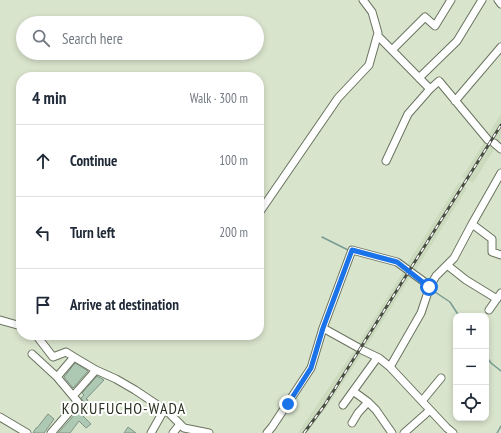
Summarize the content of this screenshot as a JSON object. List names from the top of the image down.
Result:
{
  "districts": ["KOKUFUCHO-WADA"],
  "page": {
    "search": "Search here",
    "heading": ["4 min", "Walk · 300 m"],
    "list": [
      ["Continue", "100 m"],
      ["Turn left", "200 m"],
      "Arrive at destination"
    ],
    "map_buttons": ["+", "−"]
  }
}
